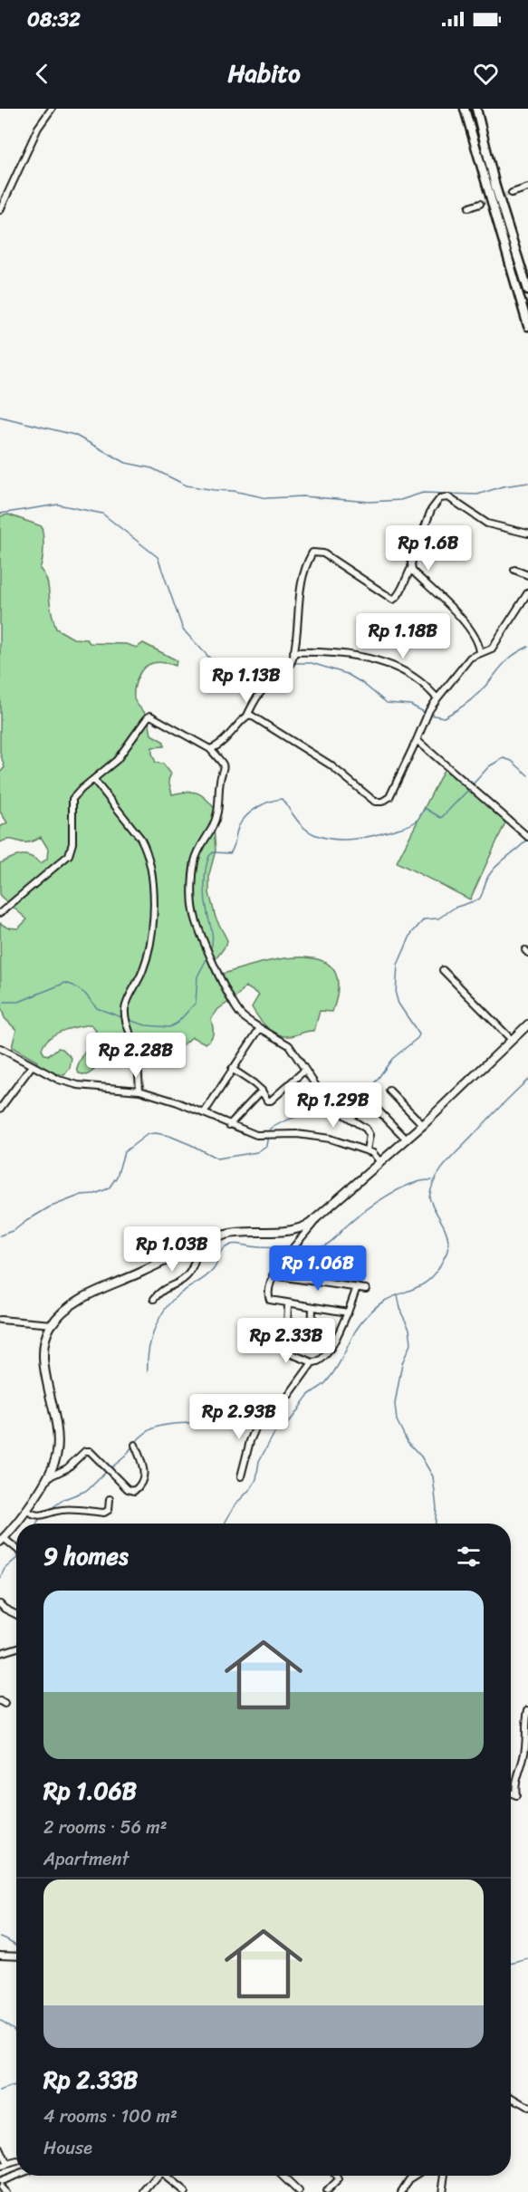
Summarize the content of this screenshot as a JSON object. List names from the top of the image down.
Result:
{
  "page": {
    "status": "08:32",
    "header": "Habito",
    "price": [
      "Rp 1.6B",
      "Rp 1.18B",
      "Rp 1.13B",
      "Rp 2.28B",
      "Rp 1.29B",
      "Rp 1.03B",
      "Rp 1.06B",
      "Rp 2.33B",
      "Rp 2.93B"
    ],
    "heading": "9 homes",
    "list": [
      {
        "name": "Rp 1.06B",
        "note": "2 rooms · 56 m² · Apartment"
      },
      {
        "name": "Rp 2.33B",
        "note": "4 rooms · 100 m² · House"
      }
    ]
  }
}
